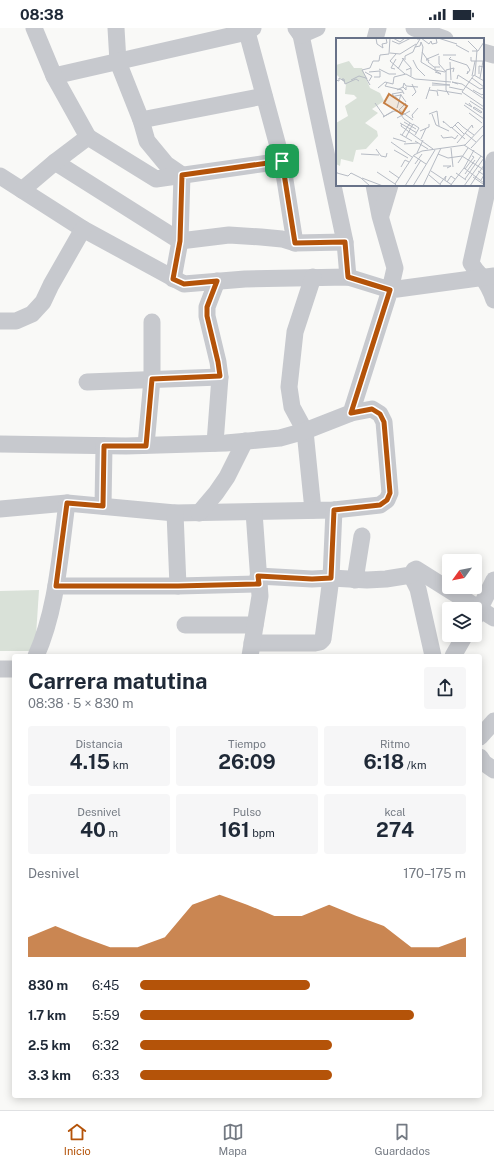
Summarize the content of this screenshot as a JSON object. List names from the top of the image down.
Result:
{
  "north": "bottom left",
  "page": {
    "status": "08:38",
    "heading": ["Carrera matutina", "08:38 · 5 × 830 m"],
    "stats": [
      ["Distancia", "4.15 km"],
      ["Tiempo", "26:09"],
      ["Ritmo", "6:18 /km"],
      ["Desnivel", "40 m"],
      ["Pulso", "161 bpm"],
      ["kcal", "274"]
    ],
    "chart": ["Desnivel", "170–175 m"],
    "list": [
      {
        "name": "830 m",
        "note": "6:45"
      },
      {
        "name": "1.7 km",
        "note": "5:59"
      },
      {
        "name": "2.5 km",
        "note": "6:32"
      },
      {
        "name": "3.3 km",
        "note": "6:33"
      }
    ],
    "tabs": ["Inicio", "Mapa", "Guardados"]
  }
}
